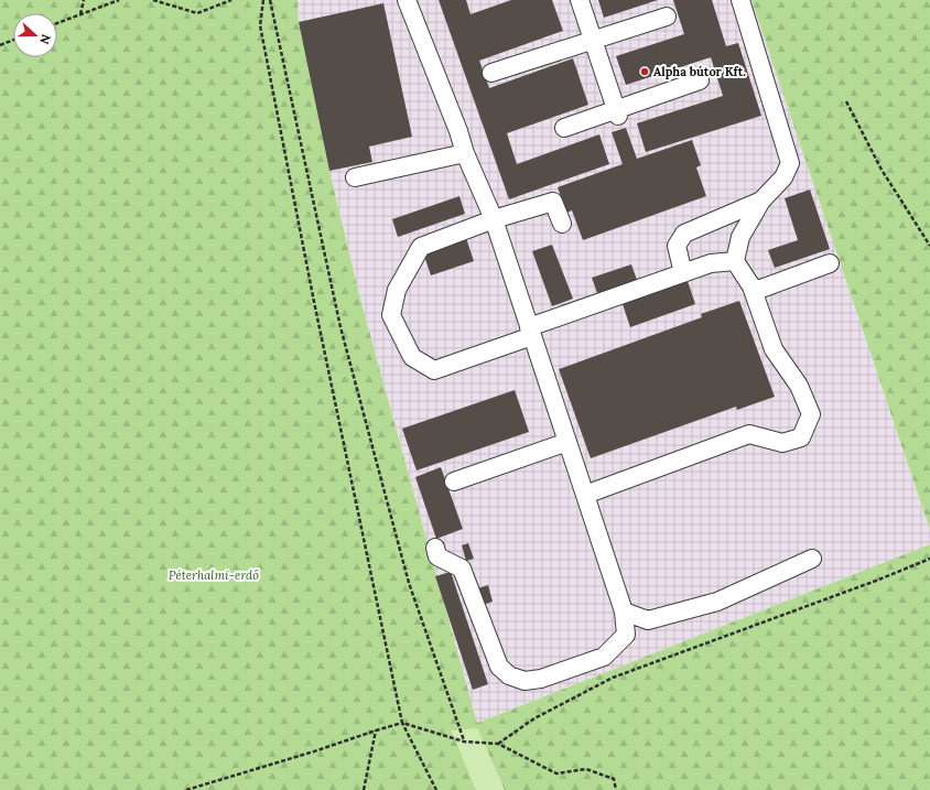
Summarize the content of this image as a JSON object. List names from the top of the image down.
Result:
{
  "parks": ["Péterhalmi-erdő"],
  "places": ["Alpha bútor Kft."],
  "north": "right"
}
